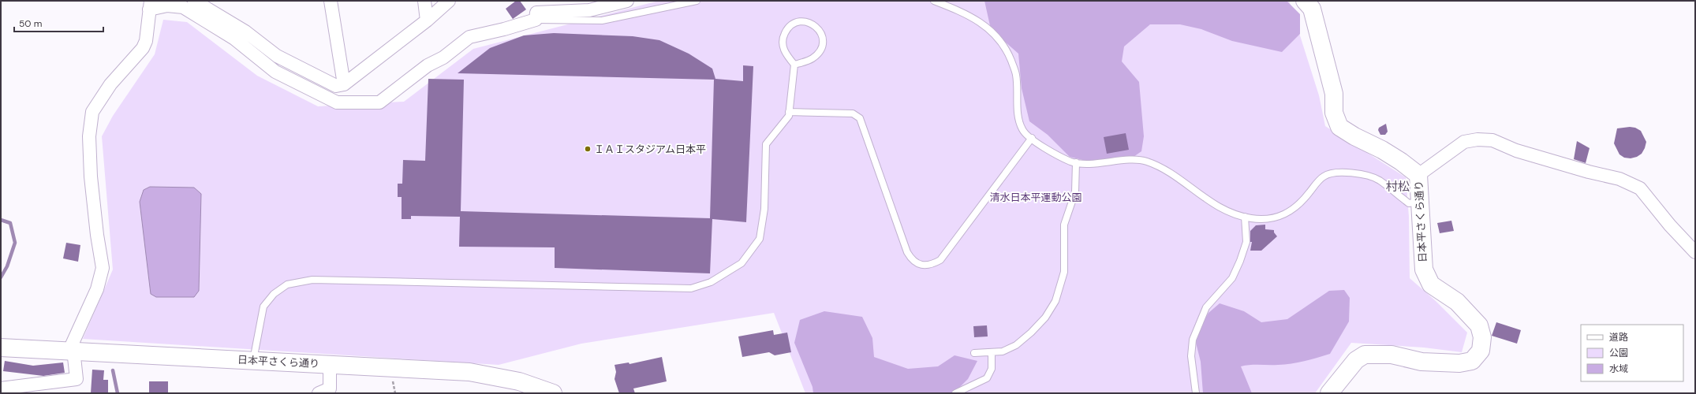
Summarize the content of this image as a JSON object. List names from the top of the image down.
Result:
{
  "streets": {
    "street": ["日本平さくら通り"]
  },
  "districts": ["村松"],
  "parks": ["清水日本平運動公園"],
  "places": ["ＩＡＩスタジアム日本平"],
  "legend": ["道路", "公園", "水域"],
  "scale_bar": "50 m"
}
